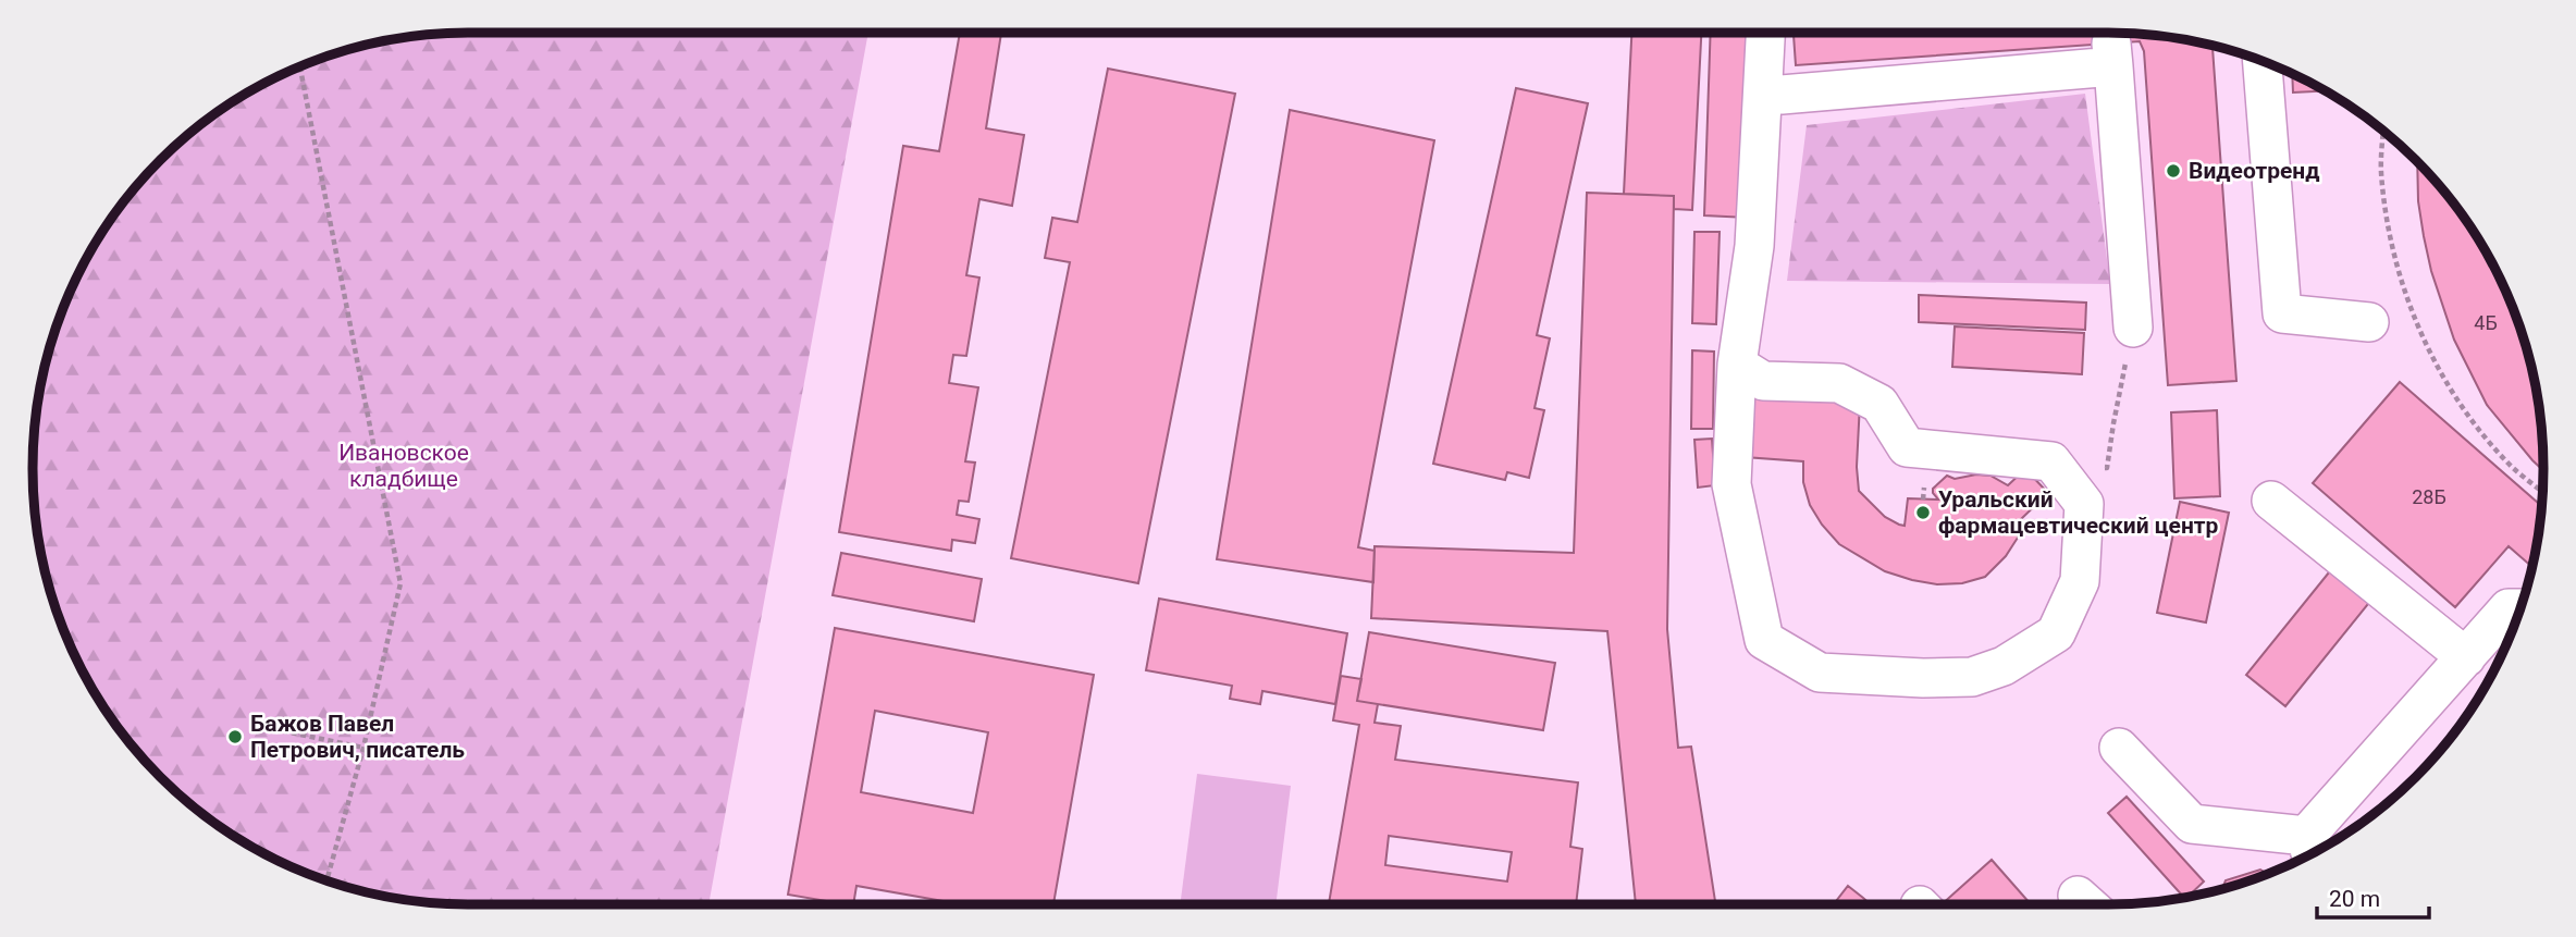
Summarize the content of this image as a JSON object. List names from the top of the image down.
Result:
{
  "parks": ["Ивановское кладбище"],
  "places": ["Видеотренд", "Уральский фармацевтический центр", "Бажов Павел Петрович, писатель"],
  "house_numbers": ["4Б", "28Б"],
  "scale_bar": "20 m"
}
